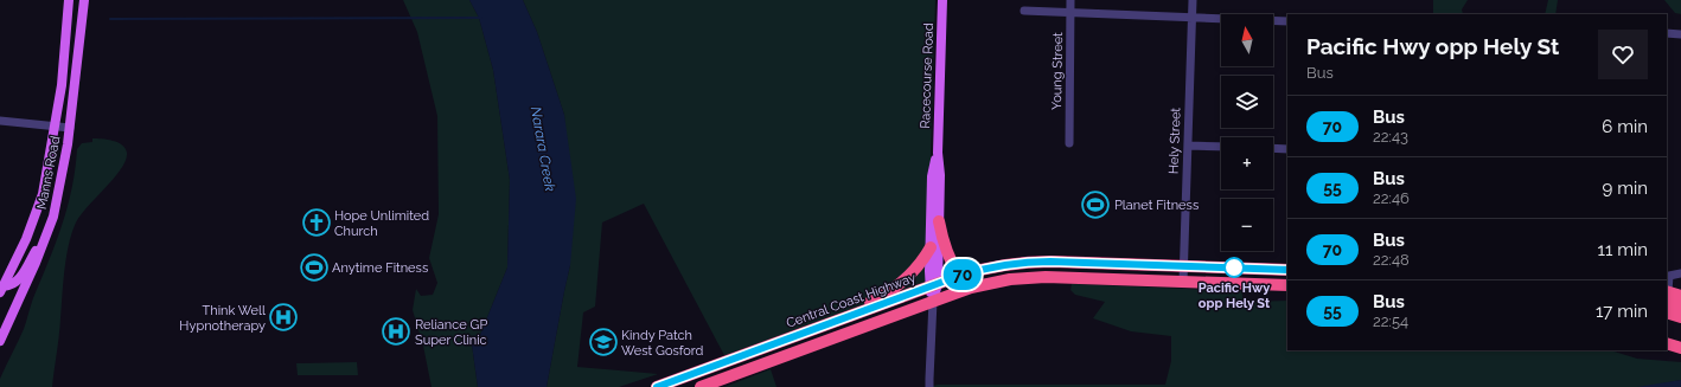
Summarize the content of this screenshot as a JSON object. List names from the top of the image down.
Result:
{
  "streets": {
    "highway": ["Central Coast Highway"],
    "main road": ["Racecourse Road", "Manns Road"],
    "street": ["Young Street", "Hely Street"]
  },
  "crossings": [
    ["Racecourse Road", "Central Coast Highway"],
    ["Hely Street", "Central Coast Highway"]
  ],
  "water": ["Narara Creek"],
  "places": {
    "sports": ["Planet Fitness", "Anytime Fitness"],
    "church": ["Hope Unlimited Church"],
    "other": ["Pacific Hwy opp Hely St"],
    "hospital": ["Think Well Hypnotherapy", "Reliance GP Super Clinic"],
    "school or university": ["Kindy Patch West Gosford"]
  },
  "lines": ["bus line 70"],
  "north": "top",
  "page": {
    "on_map": "70",
    "map_buttons": ["+", "−"],
    "heading": ["Pacific Hwy opp Hely St", "Bus"],
    "list": [
      {
        "mark": "70",
        "name": "Bus",
        "note": "22:43",
        "value": "6 min"
      },
      {
        "mark": "55",
        "name": "Bus",
        "note": "22:46",
        "value": "9 min"
      },
      {
        "mark": "70",
        "name": "Bus",
        "note": "22:48",
        "value": "11 min"
      },
      {
        "mark": "55",
        "name": "Bus",
        "note": "22:54",
        "value": "17 min"
      }
    ]
  }
}
